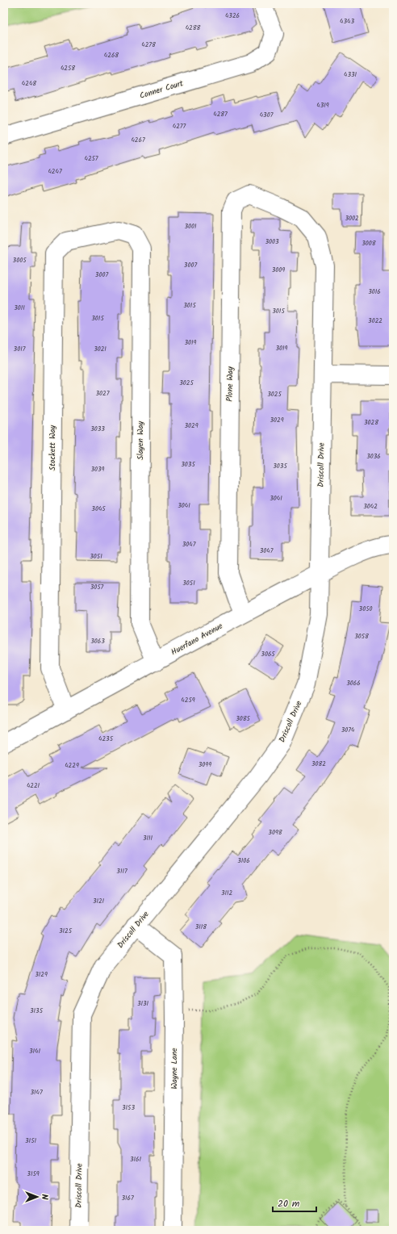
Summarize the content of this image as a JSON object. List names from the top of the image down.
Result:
{
  "streets": {
    "street": [
      "Conner Court",
      "Plone Way",
      "Slayen Way",
      "Stockett Way",
      "Driscoll Drive",
      "Huerfano Avenue",
      "Wayne Lane"
    ]
  },
  "crossings": [
    ["Plone Way", "Driscoll Drive"],
    ["Plone Way", "Huerfano Avenue"],
    ["Slayen Way", "Stockett Way"],
    ["Slayen Way", "Huerfano Avenue"],
    ["Stockett Way", "Huerfano Avenue"],
    ["Driscoll Drive", "Huerfano Avenue"],
    ["Driscoll Drive", "Wayne Lane"]
  ],
  "house_numbers": [
    "4326",
    "4343",
    "4288",
    "4278",
    "4268",
    "4258",
    "4331",
    "4248",
    "4319",
    "4287",
    "4307",
    "4277",
    "4267",
    "4257",
    "4247",
    "3002",
    "3001",
    "3003",
    "3008",
    "3005",
    "3007",
    "3009",
    "3007",
    "3016",
    "3015",
    "3011",
    "3015",
    "3015",
    "3022",
    "3019",
    "3019",
    "3017",
    "3021",
    "3025",
    "3027",
    "3025",
    "3029",
    "3028",
    "3029",
    "3033",
    "3036",
    "3035",
    "3035",
    "3039",
    "3041",
    "3041",
    "3042",
    "3045",
    "3047",
    "3047",
    "3051",
    "3051",
    "3057",
    "3050",
    "3058",
    "3063",
    "3065",
    "3066",
    "4259",
    "3085",
    "3074",
    "4235",
    "3082",
    "3099",
    "4229",
    "4221",
    "3098",
    "3111",
    "3106",
    "3117",
    "3112",
    "3121",
    "3118",
    "3125",
    "3129",
    "3131",
    "3135",
    "3141",
    "3147",
    "3153",
    "3151",
    "3161",
    "3159",
    "3167"
  ],
  "scale_bar": "20 m",
  "north": "right"
}
